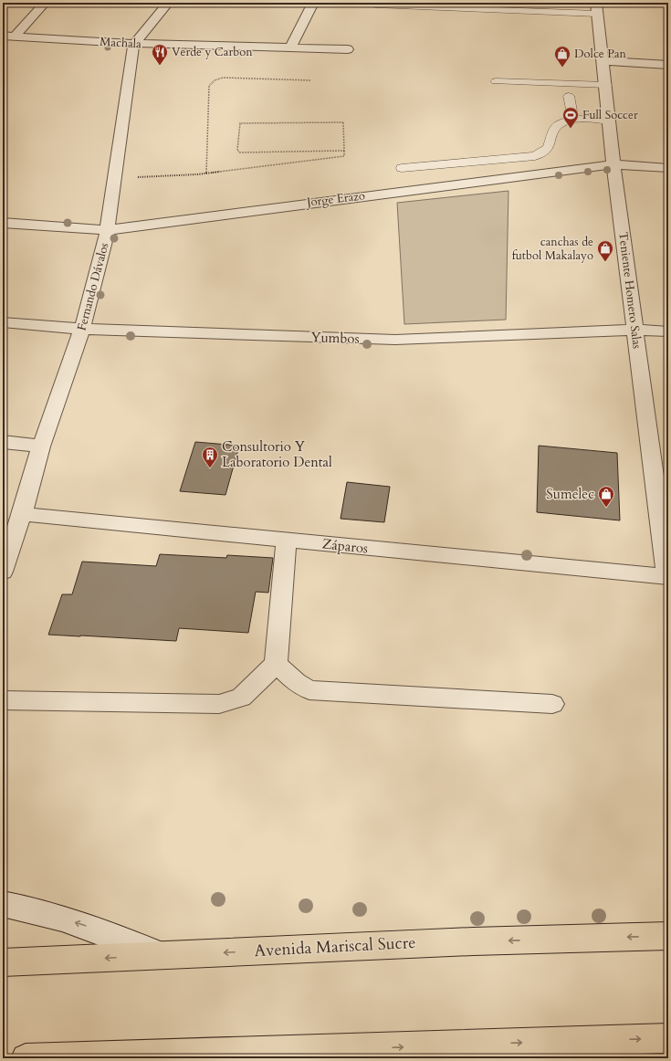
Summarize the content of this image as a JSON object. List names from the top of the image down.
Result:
{
  "streets": {
    "main road": ["Avenida Mariscal Sucre"],
    "street": [
      "Machala",
      "Jorge Erazo",
      "Fernando Dávalos",
      "Teniente Homero Salas",
      "Yumbos",
      "Záparos"
    ]
  },
  "crossings": [
    ["Machala", "Fernando Dávalos"],
    ["Jorge Erazo", "Fernando Dávalos"],
    ["Jorge Erazo", "Teniente Homero Salas"],
    ["Fernando Dávalos", "Yumbos"],
    ["Fernando Dávalos", "Záparos"],
    ["Teniente Homero Salas", "Yumbos"],
    ["Teniente Homero Salas", "Záparos"]
  ],
  "places": {
    "restaurant": ["Verde y Carbon"],
    "shop": ["Dolce Pan", "canchas de futbol Makalayo", "Sumelec"],
    "sports": ["Full Soccer"],
    "building": ["Consultorio Y Laboratorio Dental"]
  }
}
